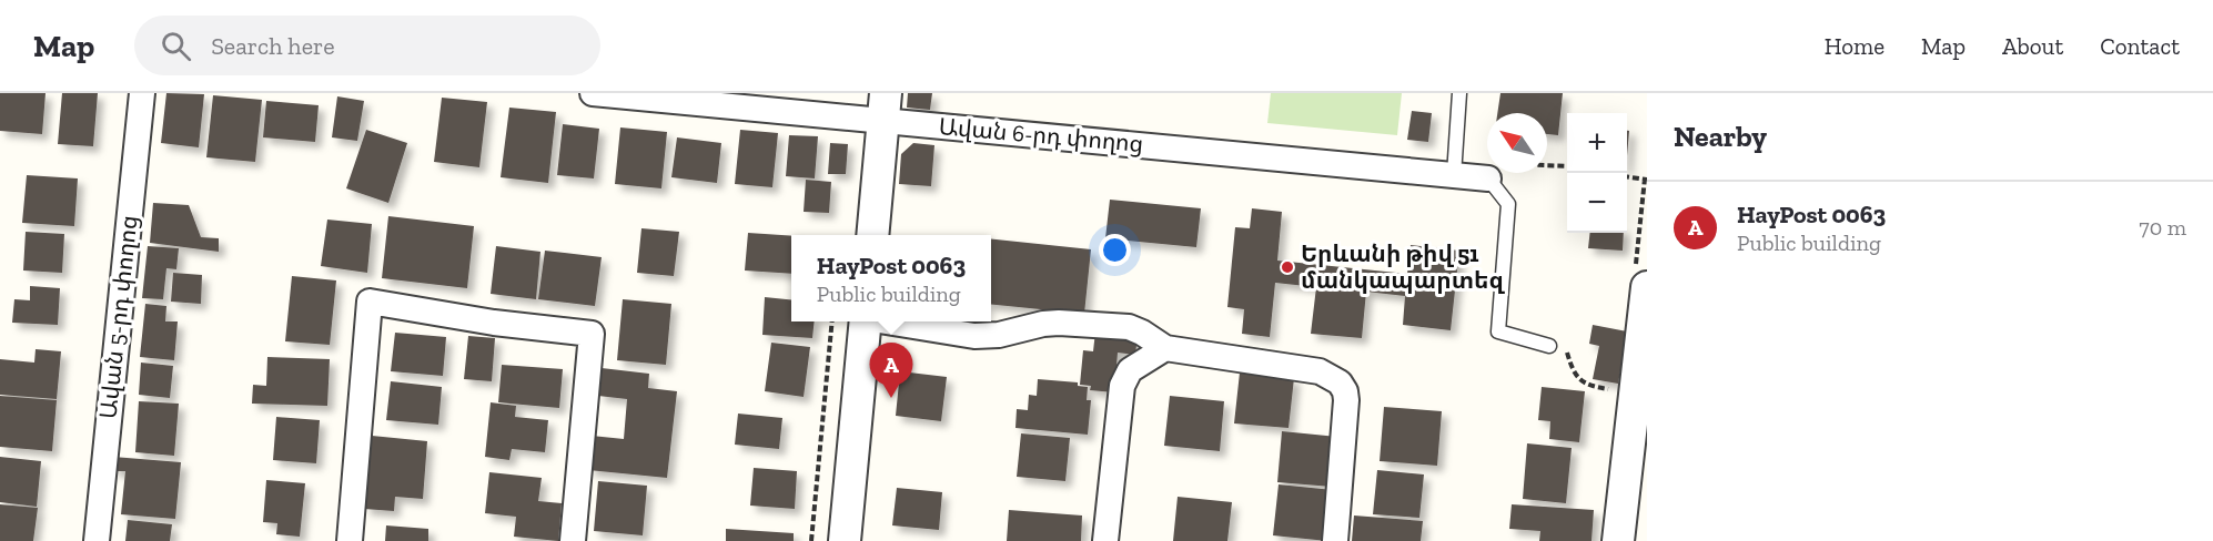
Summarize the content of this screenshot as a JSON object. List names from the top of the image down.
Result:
{
  "streets": {
    "street": ["Ավան 6-րդ փողոց", "Ավան 5-րդ փողոց"]
  },
  "places": ["Երևանի թիվ 51 մանկապարտեզ"],
  "north": "top left",
  "page": {
    "header": "Map",
    "search": "Search here",
    "nav": [
      "Home",
      "Map",
      "About",
      "Contact"
    ],
    "heading": "Nearby",
    "map_buttons": ["+", "−"],
    "list": [
      {
        "mark": "A",
        "name": "HayPost 0063",
        "note": "Public building",
        "value": "70 m"
      }
    ],
    "popup": ["HayPost 0063", "Public building"],
    "pins": "A"
  }
}
